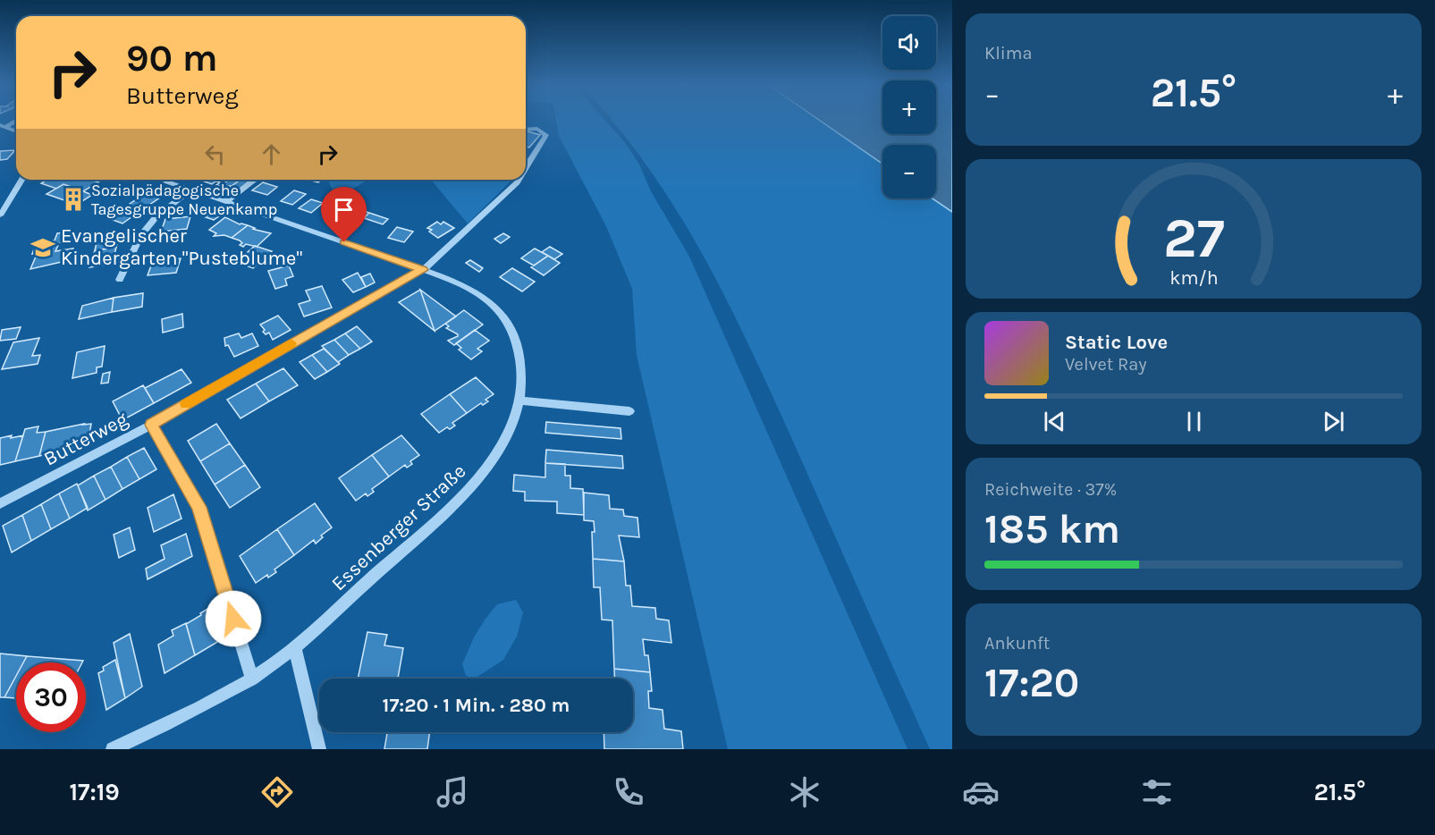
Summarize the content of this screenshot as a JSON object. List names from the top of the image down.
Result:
{
  "streets": {
    "street": ["Butterweg", "Essenberger Straße"]
  },
  "crossings": [
    ["Butterweg", "Essenberger Straße"]
  ],
  "places": {
    "building": ["Sozialpädagogische Tagesgruppe Neuenkamp"],
    "school or university": ["Evangelischer Kindergarten \"Pusteblume\""]
  },
  "page": {
    "tile": [
      "Klima",
      ["Reichweite · 37%", "185 km"],
      ["Ankunft", "17:20"]
    ],
    "map_buttons": ["+", "−"],
    "turn": ["90 m", "Butterweg"],
    "heat": ["−", "21.5°", "+"],
    "song": ["Static Love", "Velvet Ray"],
    "limit": "30",
    "trip": "17:20 · 1 Min. · 280 m",
    "tabs": ["17:19", "21.5°"],
    "gauge": ["27", "km/h"]
  }
}
